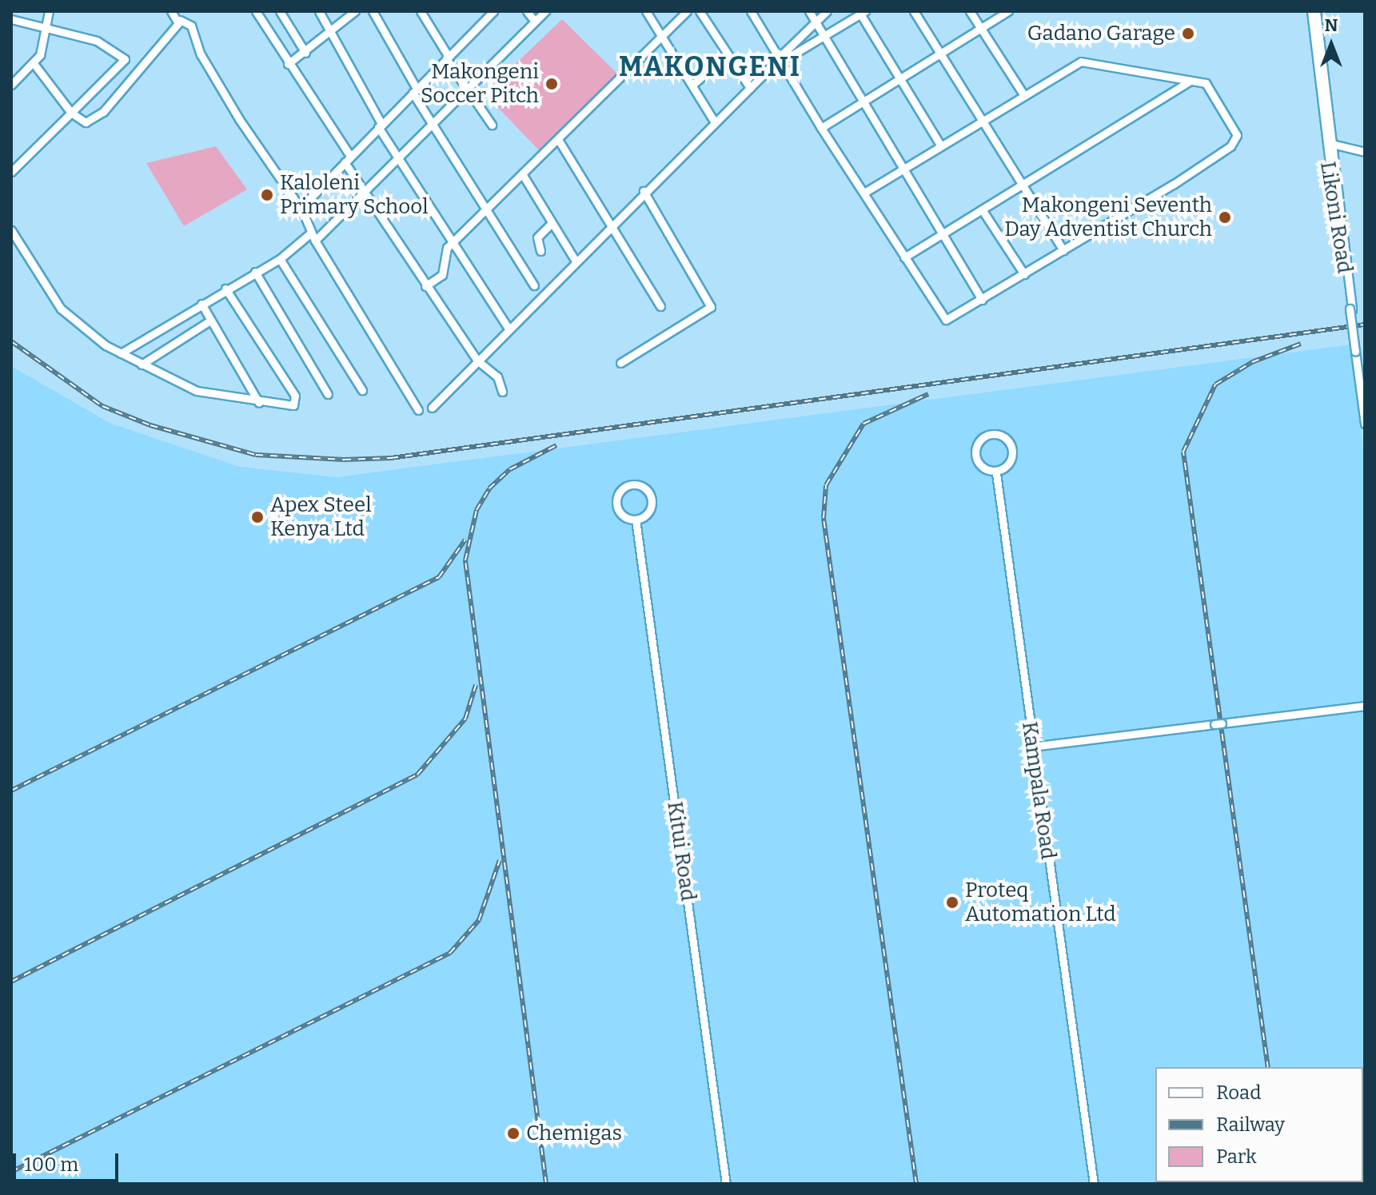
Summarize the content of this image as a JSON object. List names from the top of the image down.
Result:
{
  "streets": {
    "street": ["Likoni Road", "Kampala Road", "Kitui Road"]
  },
  "districts": ["MAKONGENI"],
  "places": [
    "Gadano Garage",
    "Makongeni Soccer Pitch",
    "Kaloleni Primary School",
    "Makongeni Seventh Day Adventist Church",
    "Apex Steel Kenya Ltd",
    "Proteq Automation Ltd",
    "Chemigas"
  ],
  "legend": ["Road", "Railway", "Park"],
  "scale_bar": "100 m",
  "north": "top"
}
